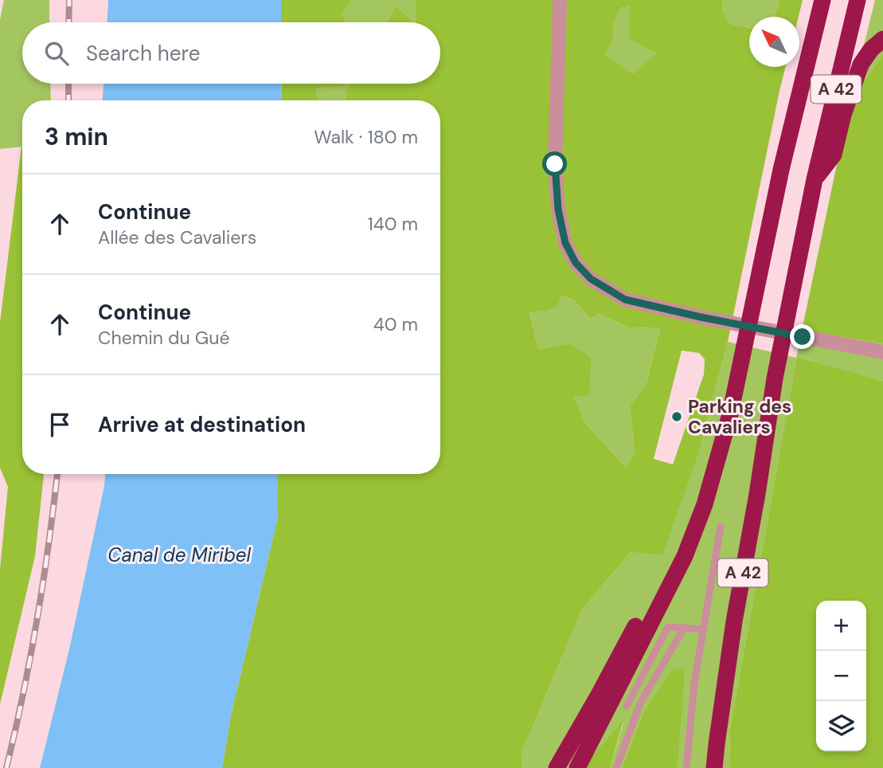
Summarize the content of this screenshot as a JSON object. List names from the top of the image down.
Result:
{
  "streets": {
    "highway": ["A 42"]
  },
  "water": ["Canal de Miribel"],
  "places": ["Parking des Cavaliers"],
  "north": "top left",
  "page": {
    "search": "Search here",
    "heading": ["3 min", "Walk · 180 m"],
    "list": [
      ["Continue", "Allée des Cavaliers", "140 m"],
      ["Continue", "Chemin du Gué", "40 m"],
      "Arrive at destination"
    ],
    "map_buttons": ["+", "−"]
  }
}
